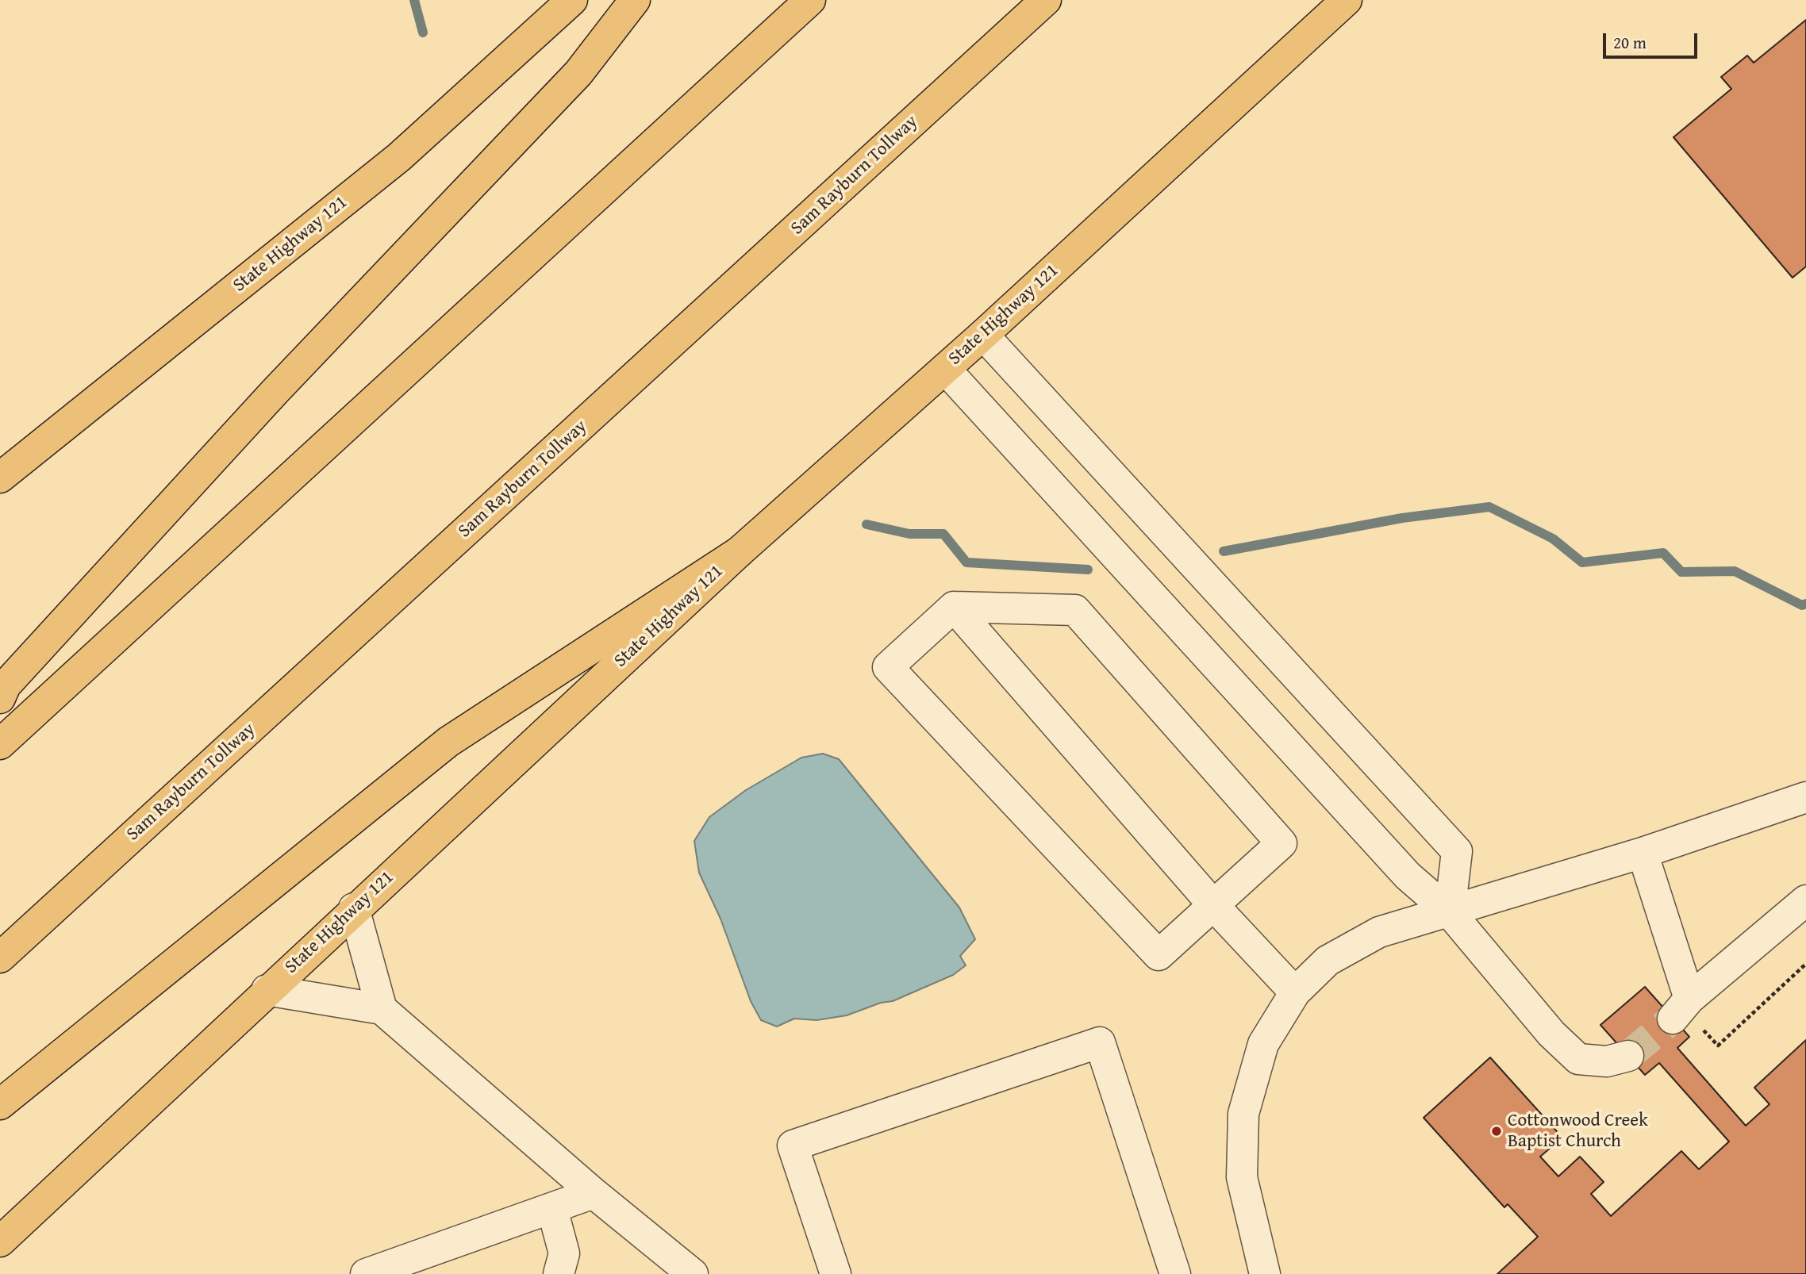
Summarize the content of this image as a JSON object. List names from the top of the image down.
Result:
{
  "streets": {
    "main road": ["Sam Rayburn Tollway", "State Highway 121"]
  },
  "places": ["Cottonwood Creek Baptist Church"],
  "scale_bar": "20 m"
}
